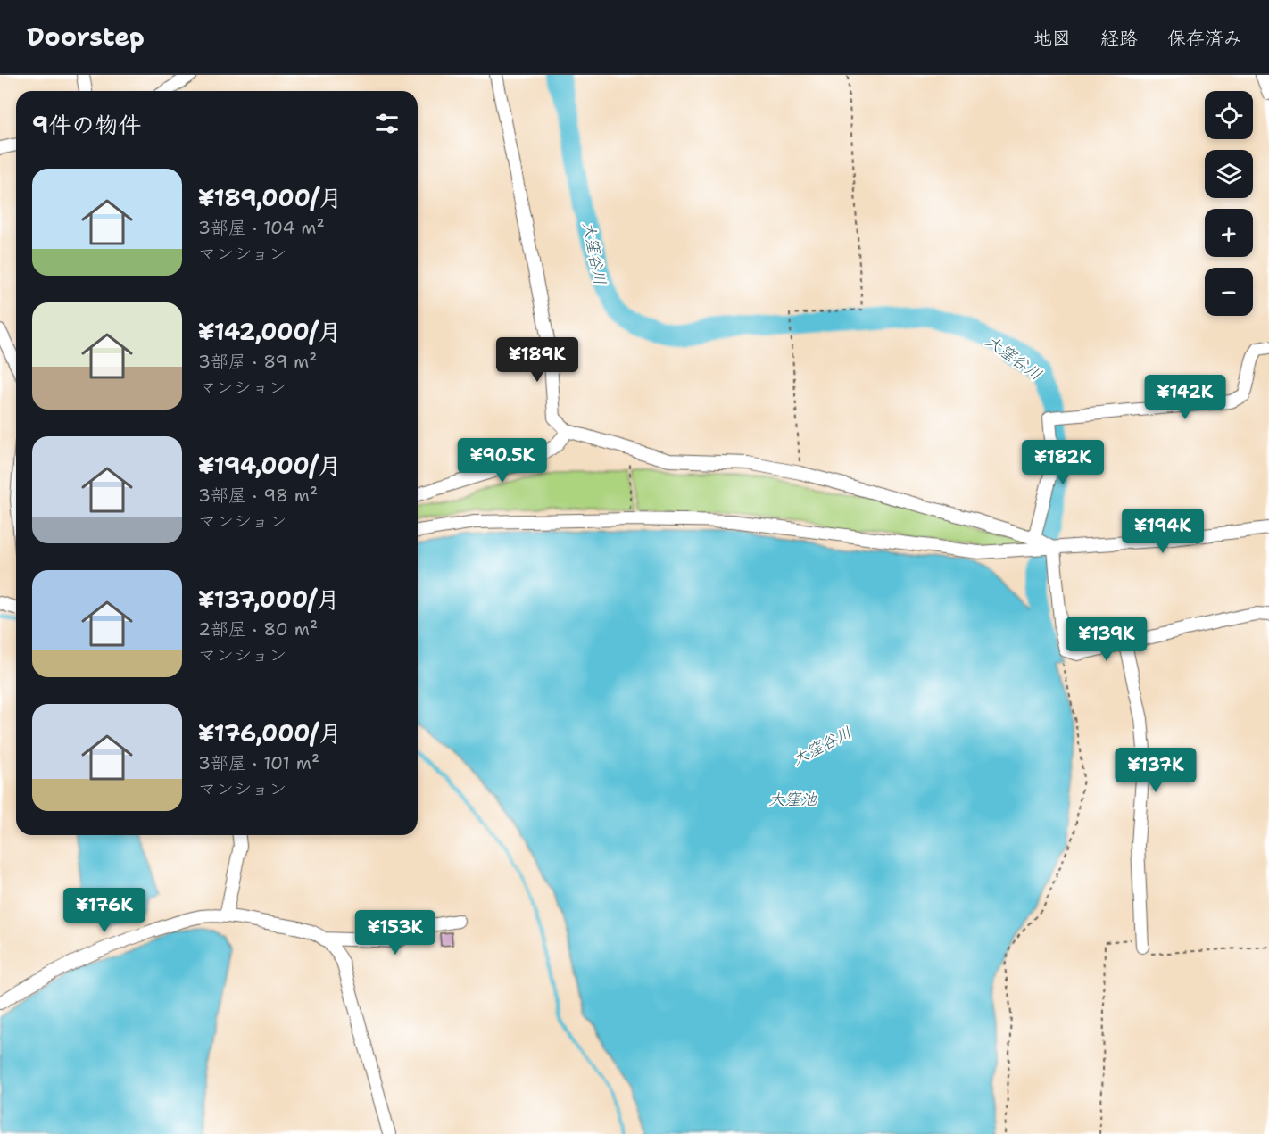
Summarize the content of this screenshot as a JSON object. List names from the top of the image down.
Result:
{
  "water": ["大窪谷川", "大窪池"],
  "page": {
    "header": "Doorstep",
    "nav": ["地図", "経路", "保存済み"],
    "map_buttons": ["+", "−"],
    "heading": "9件の物件",
    "list": [
      {
        "name": "¥189,000/月",
        "note": "3部屋 · 104 m² · マンション"
      },
      {
        "name": "¥142,000/月",
        "note": "3部屋 · 89 m² · マンション"
      },
      {
        "name": "¥194,000/月",
        "note": "3部屋 · 98 m² · マンション"
      },
      {
        "name": "¥137,000/月",
        "note": "2部屋 · 80 m² · マンション"
      },
      {
        "name": "¥176,000/月",
        "note": "3部屋 · 101 m² · マンション"
      }
    ],
    "price": [
      "¥189K",
      "¥142K",
      "¥90.5K",
      "¥182K",
      "¥194K",
      "¥139K",
      "¥137K",
      "¥176K",
      "¥153K"
    ]
  }
}
